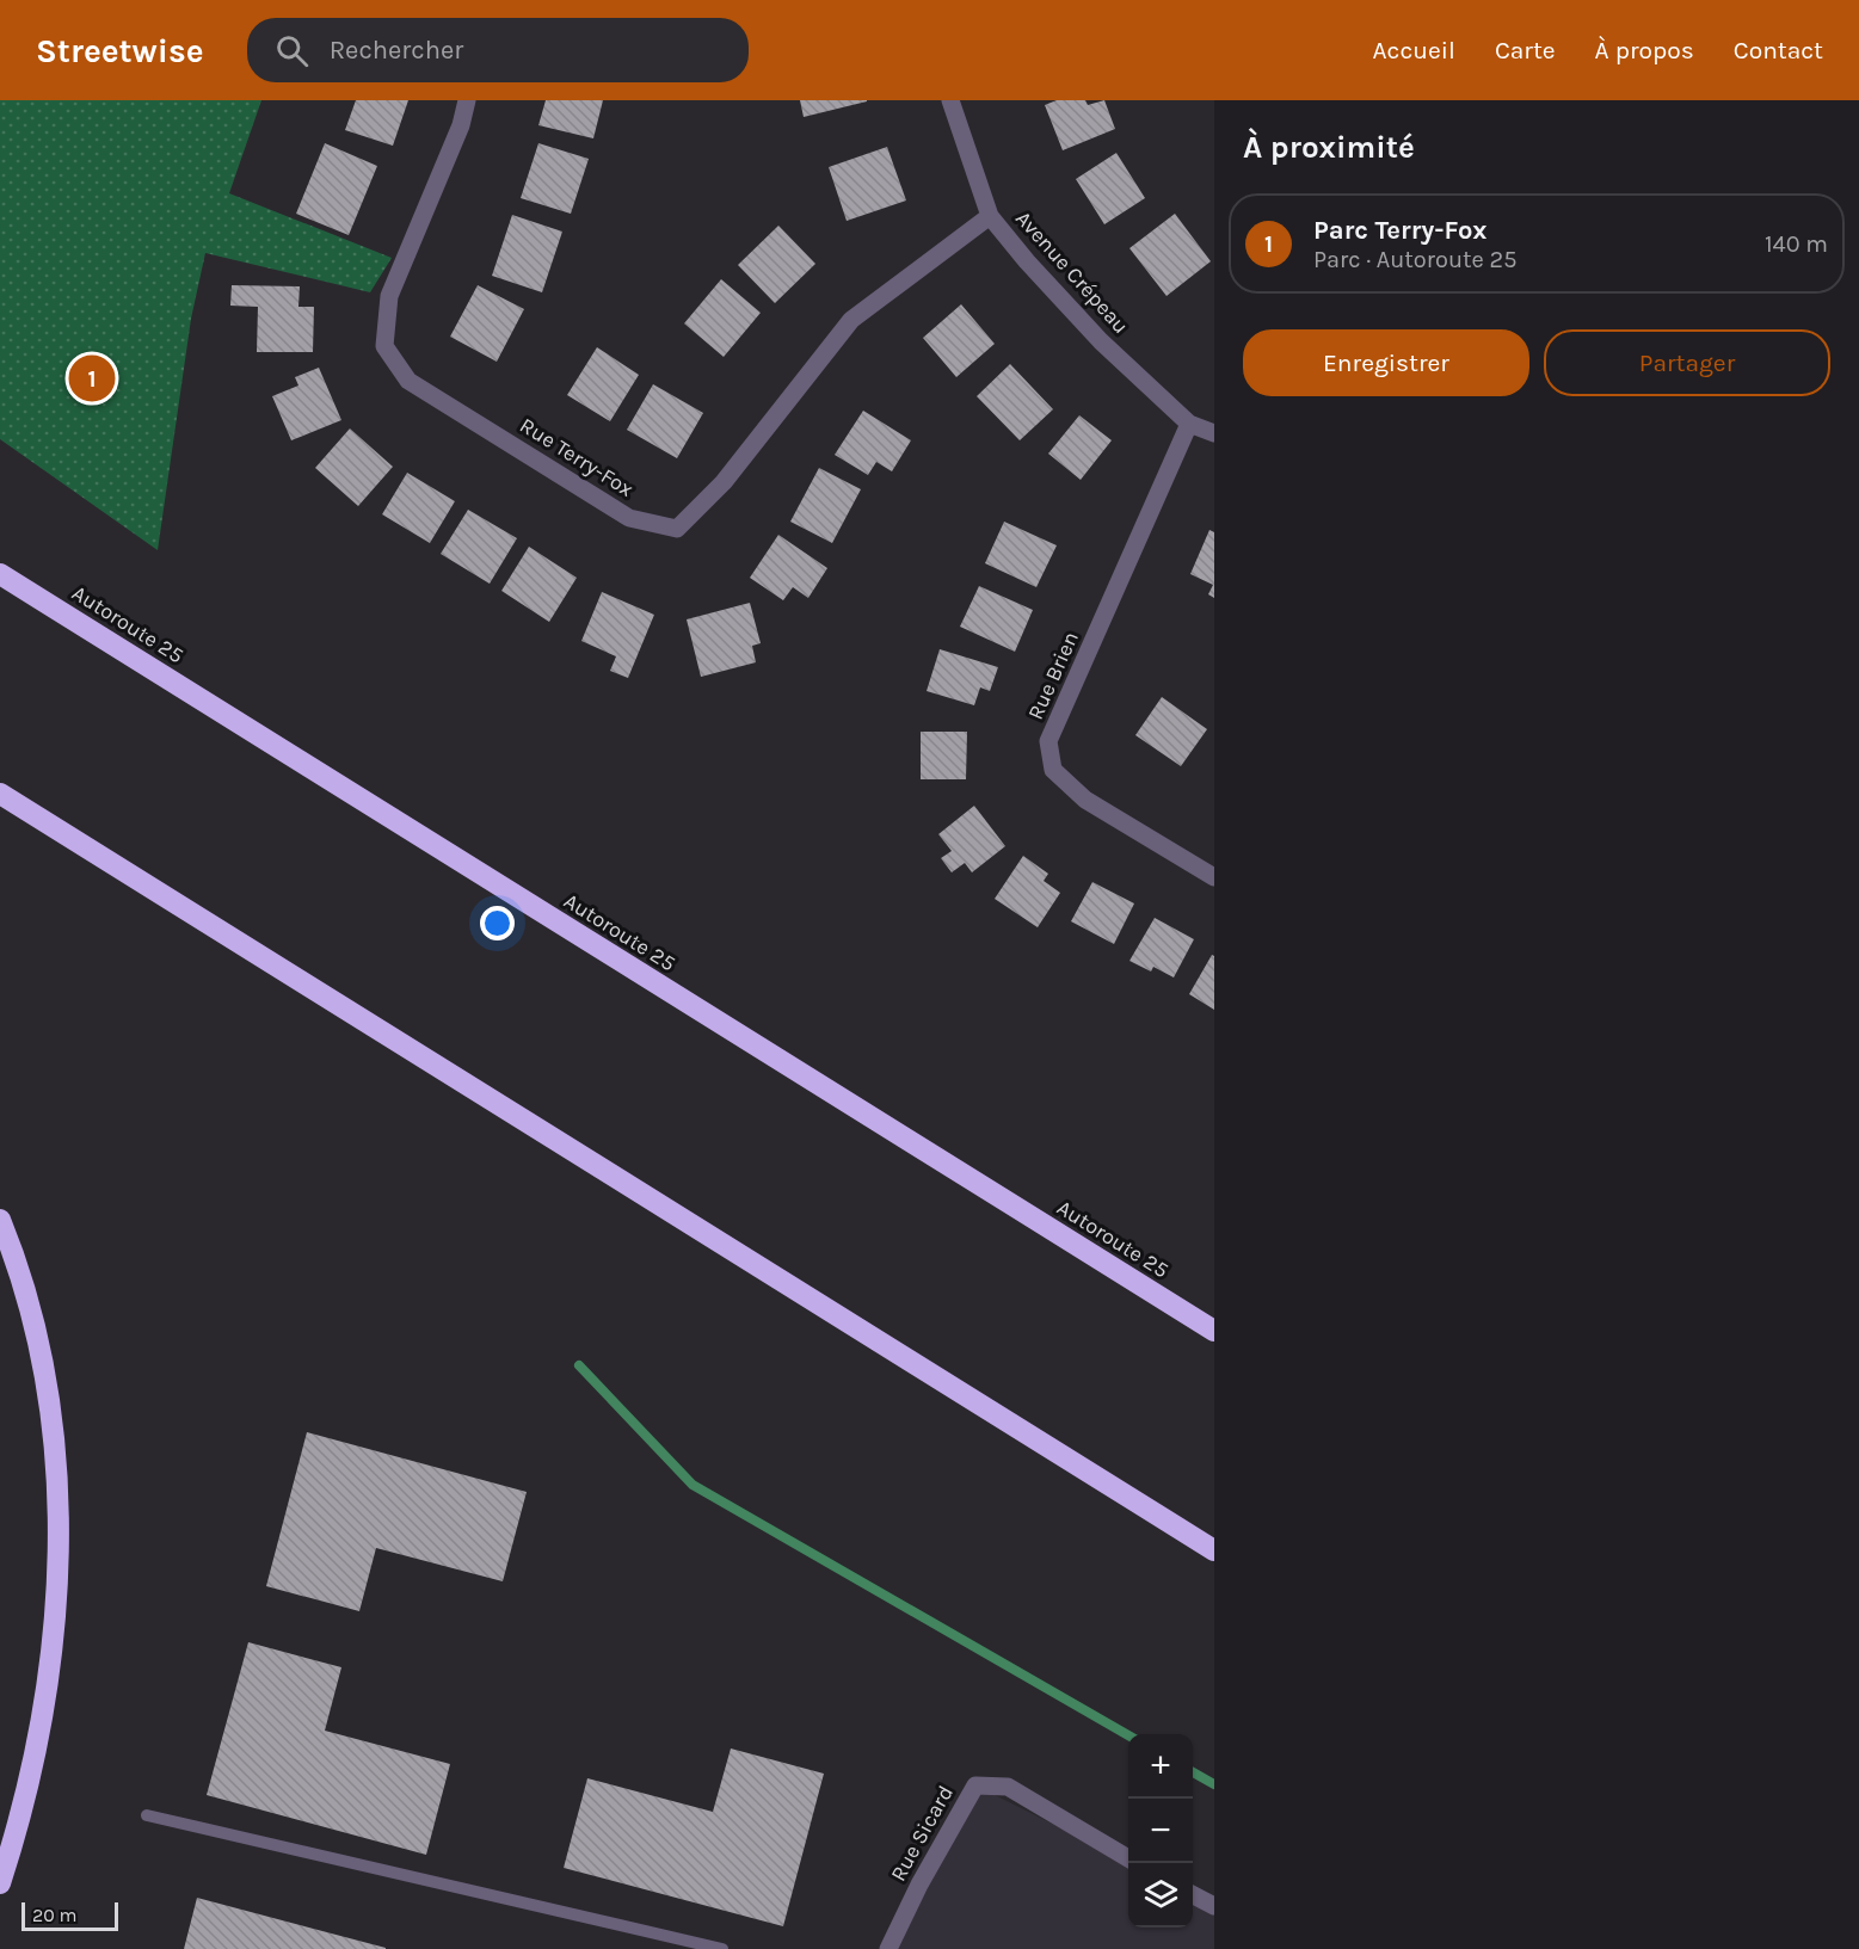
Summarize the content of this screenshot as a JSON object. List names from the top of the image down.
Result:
{
  "streets": {
    "highway": ["Autoroute 25"],
    "street": [
      "Avenue Crépeau",
      "Rue Terry-Fox",
      "Rue Brien",
      "Rue Sicard"
    ]
  },
  "crossings": [
    ["Avenue Crépeau", "Rue Terry-Fox"],
    ["Avenue Crépeau", "Rue Brien"]
  ],
  "scale_bar": "20 m",
  "page": {
    "header": "Streetwise",
    "search": "Rechercher",
    "nav": [
      "Accueil",
      "Carte",
      "À propos",
      "Contact"
    ],
    "heading": "À proximité",
    "list": [
      {
        "mark": "1",
        "name": "Parc Terry-Fox",
        "note": "Parc · Autoroute 25",
        "value": "140 m"
      }
    ],
    "buttons": ["Enregistrer", "Partager"],
    "pins": "1",
    "map_buttons": ["+", "−"],
    "scale": "20 m"
  }
}
